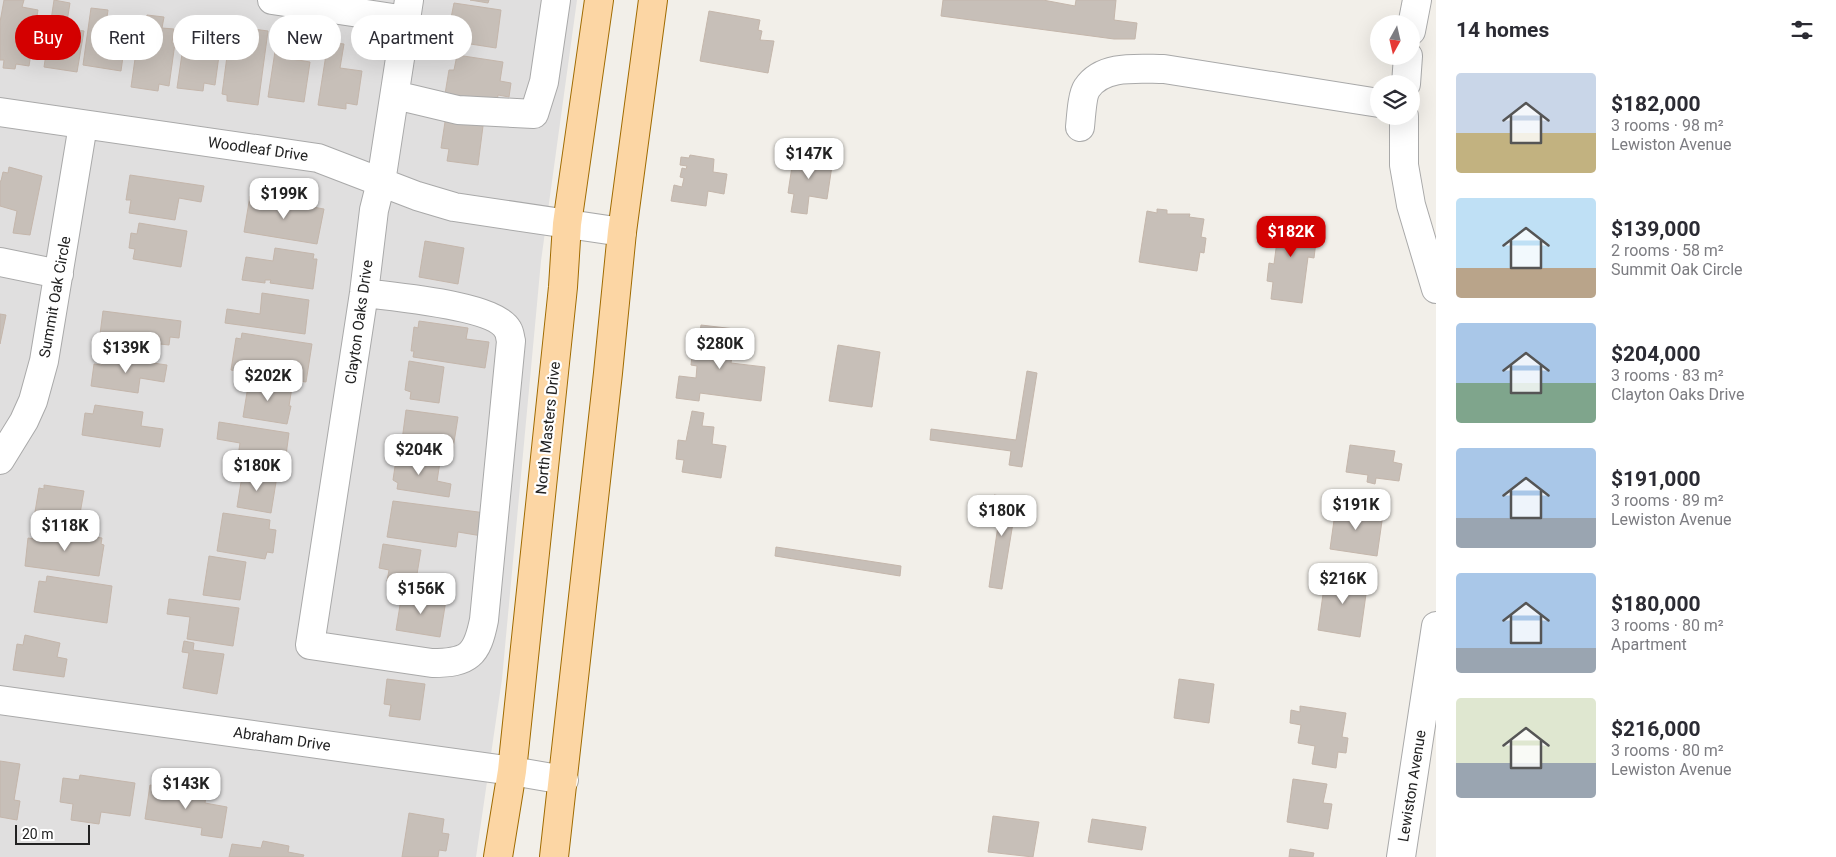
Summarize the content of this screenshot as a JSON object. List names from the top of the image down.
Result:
{
  "streets": {
    "main road": ["North Masters Drive"],
    "street": [
      "Woodleaf Drive",
      "Summit Oak Circle",
      "Clayton Oaks Drive",
      "Abraham Drive",
      "Lewiston Avenue"
    ]
  },
  "crossings": [
    ["Woodleaf Drive", "Summit Oak Circle"],
    ["Woodleaf Drive", "Clayton Oaks Drive"],
    ["Woodleaf Drive", "North Masters Drive"],
    ["North Masters Drive", "Abraham Drive"]
  ],
  "scale_bar": "20 m",
  "north": "bottom",
  "page": {
    "heading": "14 homes",
    "chip": [
      "Buy",
      "Rent",
      "Filters",
      "New",
      "Apartment"
    ],
    "list": [
      {
        "name": "$182,000",
        "note": "3 rooms · 98 m² · Lewiston Avenue"
      },
      {
        "name": "$139,000",
        "note": "2 rooms · 58 m² · Summit Oak Circle"
      },
      {
        "name": "$204,000",
        "note": "3 rooms · 83 m² · Clayton Oaks Drive"
      },
      {
        "name": "$191,000",
        "note": "3 rooms · 89 m² · Lewiston Avenue"
      },
      {
        "name": "$180,000",
        "note": "3 rooms · 80 m² · Apartment"
      },
      {
        "name": "$216,000",
        "note": "3 rooms · 80 m² · Lewiston Avenue"
      }
    ],
    "price": [
      "$147K",
      "$199K",
      "$182K",
      "$280K",
      "$139K",
      "$202K",
      "$204K",
      "$180K",
      "$191K",
      "$180K",
      "$118K",
      "$216K",
      "$156K",
      "$143K"
    ],
    "scale": "20 m"
  }
}
